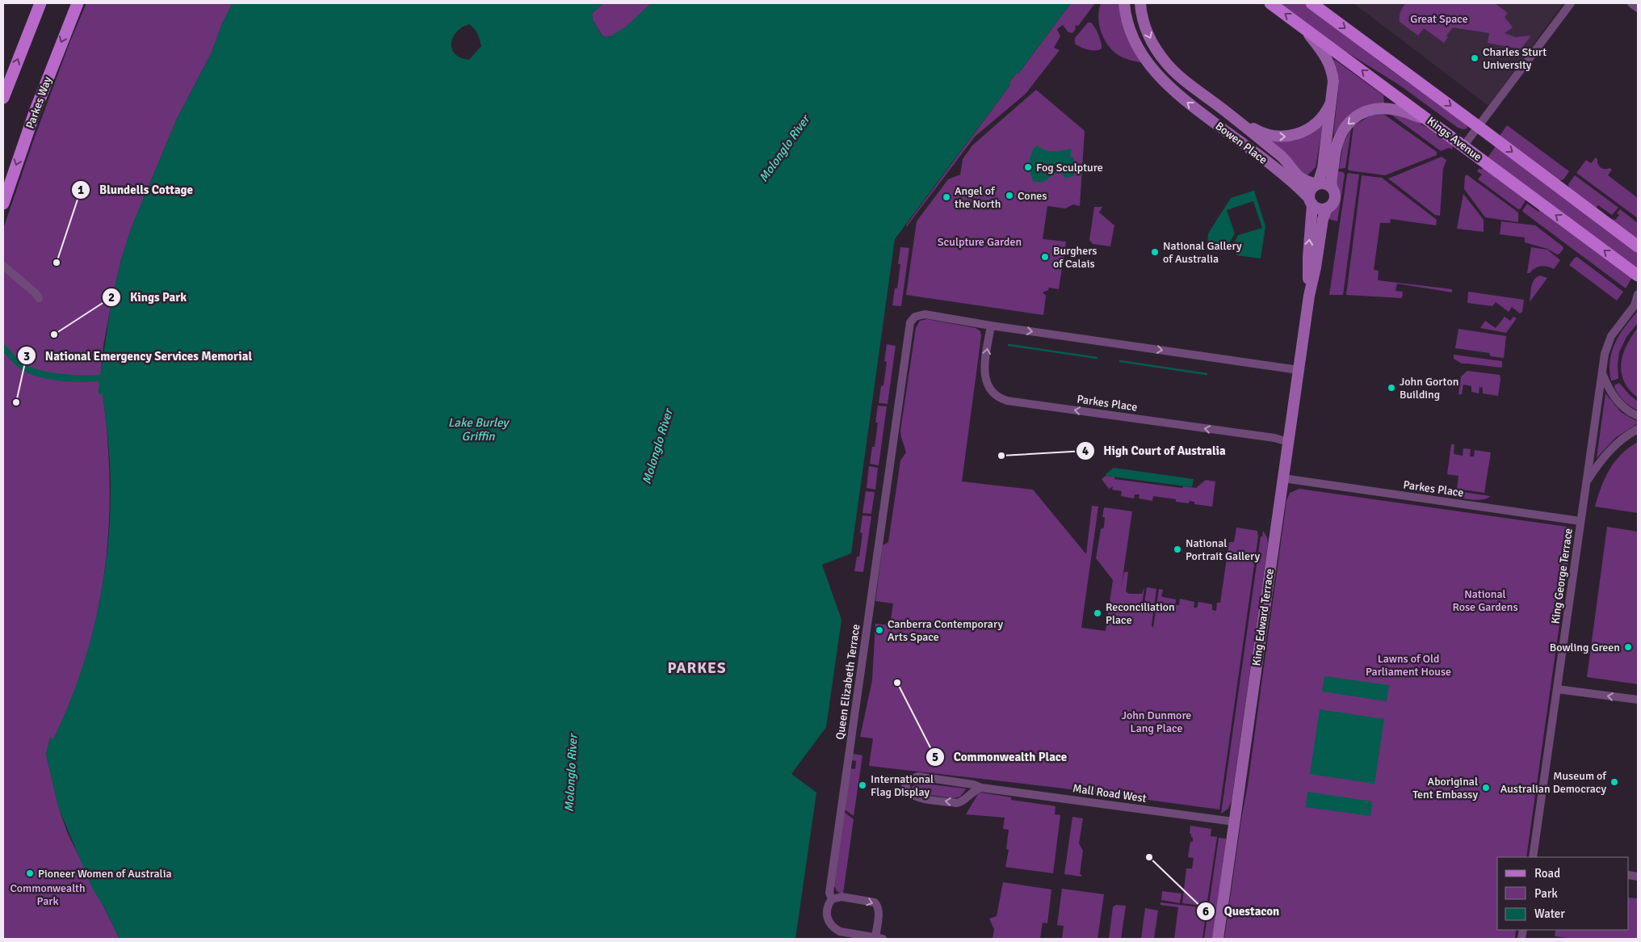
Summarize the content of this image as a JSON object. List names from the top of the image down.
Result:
{
  "streets": {
    "main road": [
      "Parkes Way",
      "Kings Avenue",
      "Bowen Place",
      "King Edward Terrace"
    ],
    "street": [
      "Parkes Place",
      "King George Terrace",
      "Queen Elizabeth Terrace",
      "Mall Road West"
    ]
  },
  "crossings": [
    ["Kings Avenue", "King Edward Terrace"],
    ["Bowen Place", "King Edward Terrace"],
    ["Parkes Place", "King George Terrace"],
    ["Parkes Place", "King Edward Terrace"],
    ["Parkes Place", "Queen Elizabeth Terrace"],
    ["King Edward Terrace", "Mall Road West"]
  ],
  "districts": ["PARKES"],
  "water": ["Molonglo River", "Lake Burley Griffin"],
  "parks": [
    "Great Space",
    "Sculpture Garden",
    "National Rose Gardens",
    "Lawns of Old Parliament House",
    "John Dunmore Lang Place",
    "Commonwealth Park"
  ],
  "places": [
    "Charles Sturt University",
    "Fog Sculpture",
    "Cones",
    "Angel of the North",
    "National Gallery of Australia",
    "Burghers of Calais",
    "Blundells Cottage",
    "Kings Park",
    "John Gorton Building",
    "National Emergency Services Memorial",
    "High Court of Australia",
    "National Portrait Gallery",
    "Reconciliation Place",
    "Canberra Contemporary Arts Space",
    "Bowling Green",
    "Commonwealth Place",
    "Museum of Australian Democracy",
    "International Flag Display",
    "Aboriginal Tent Embassy",
    "Questacon",
    "Pioneer Women of Australia"
  ],
  "legend": ["Road", "Park", "Water"]
}
